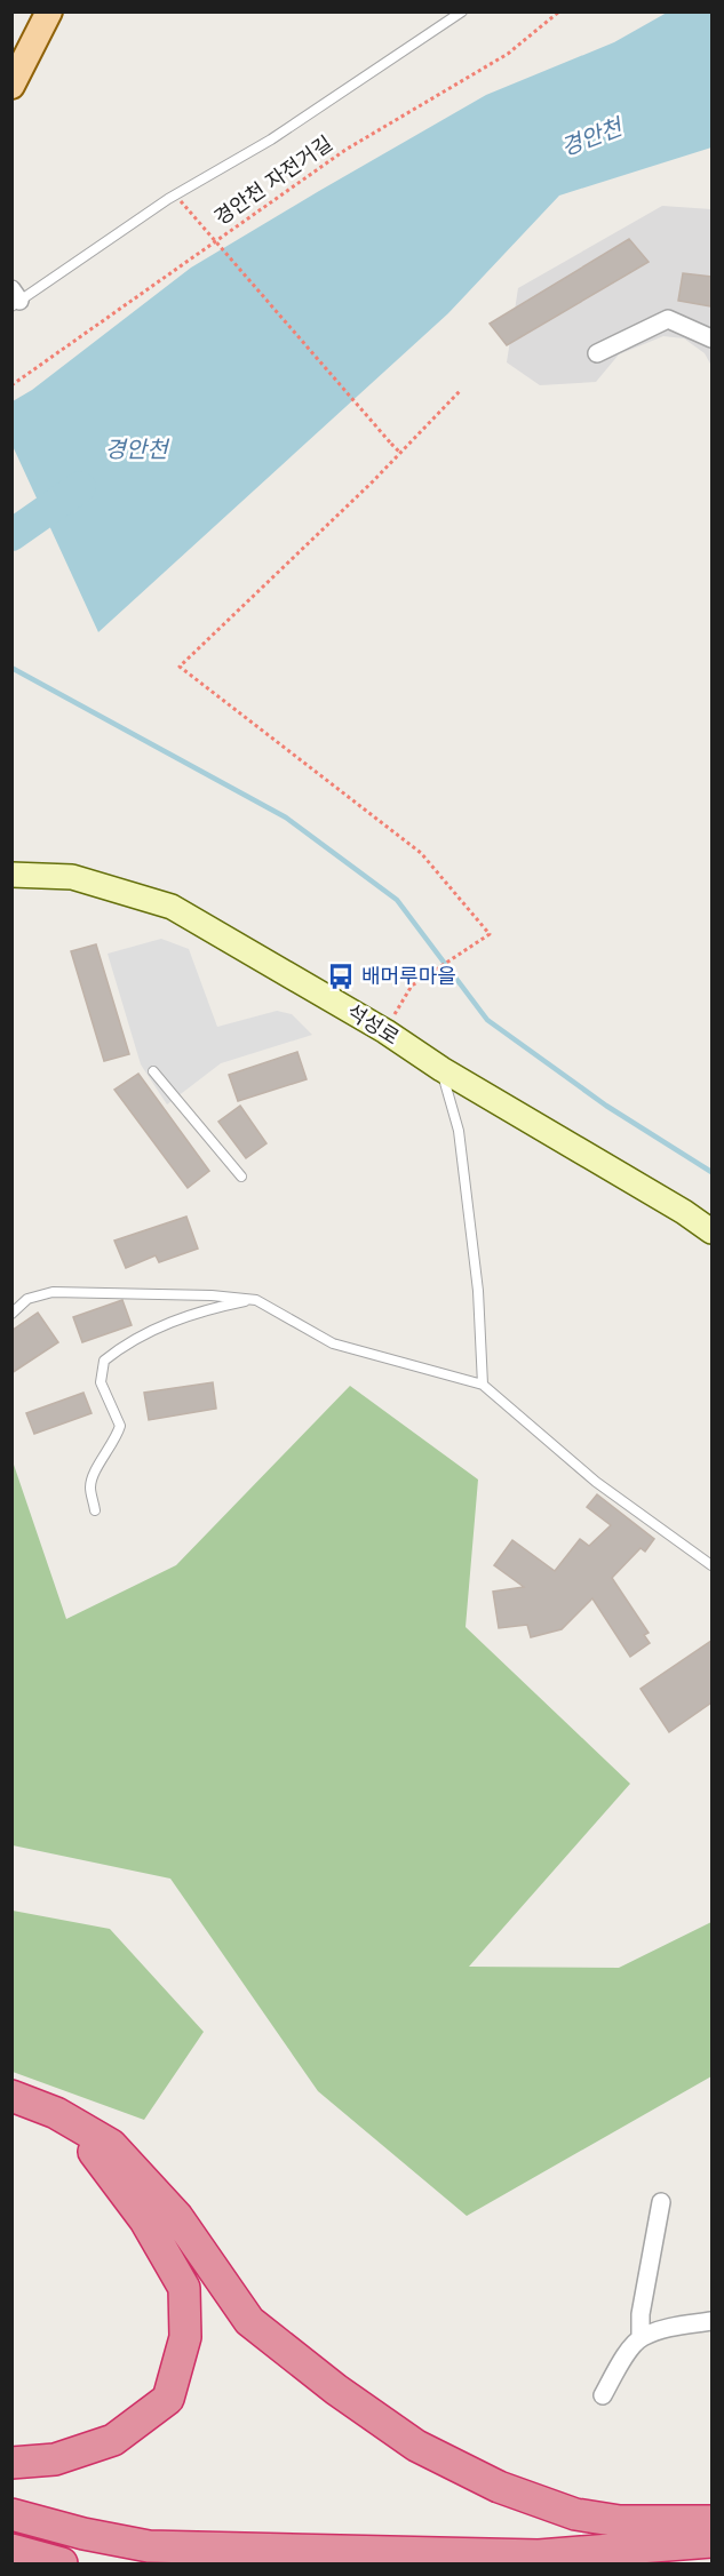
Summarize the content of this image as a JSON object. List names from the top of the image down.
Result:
{
  "streets": {
    "street": ["석성로"],
    "path": ["경안천 자전거길"]
  },
  "water": ["경안천"],
  "places": {
    "bus stop": ["배머루마을"]
  }
}
